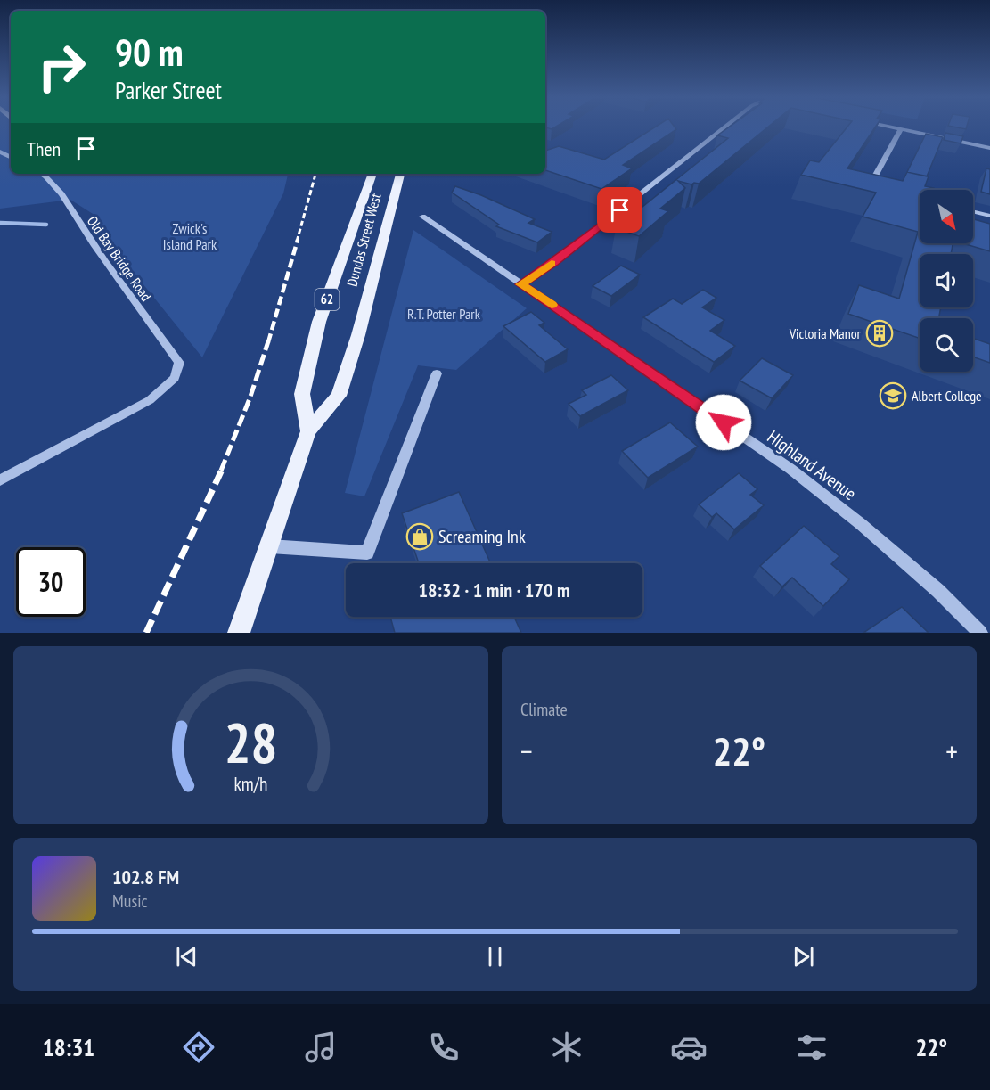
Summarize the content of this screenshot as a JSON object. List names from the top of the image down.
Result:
{
  "streets": {
    "main road": ["Dundas Street West", "62"],
    "street": ["Old Bay Bridge Road", "Highland Avenue"]
  },
  "parks": ["Zwick's Island Park", "R.T. Potter Park"],
  "places": {
    "building": ["Victoria Manor"],
    "school or university": ["Albert College"],
    "shop": ["Screaming Ink"]
  },
  "north": "bottom right",
  "page": {
    "turn": ["90 m", "Parker Street"],
    "then": "Then",
    "limit": "30",
    "trip": "18:32 · 1 min · 170 m",
    "tile": "Climate",
    "heat": ["−", "22°", "+"],
    "song": ["102.8 FM", "Music"],
    "tabs": ["18:31", "22°"],
    "gauge": ["28", "km/h"]
  }
}
